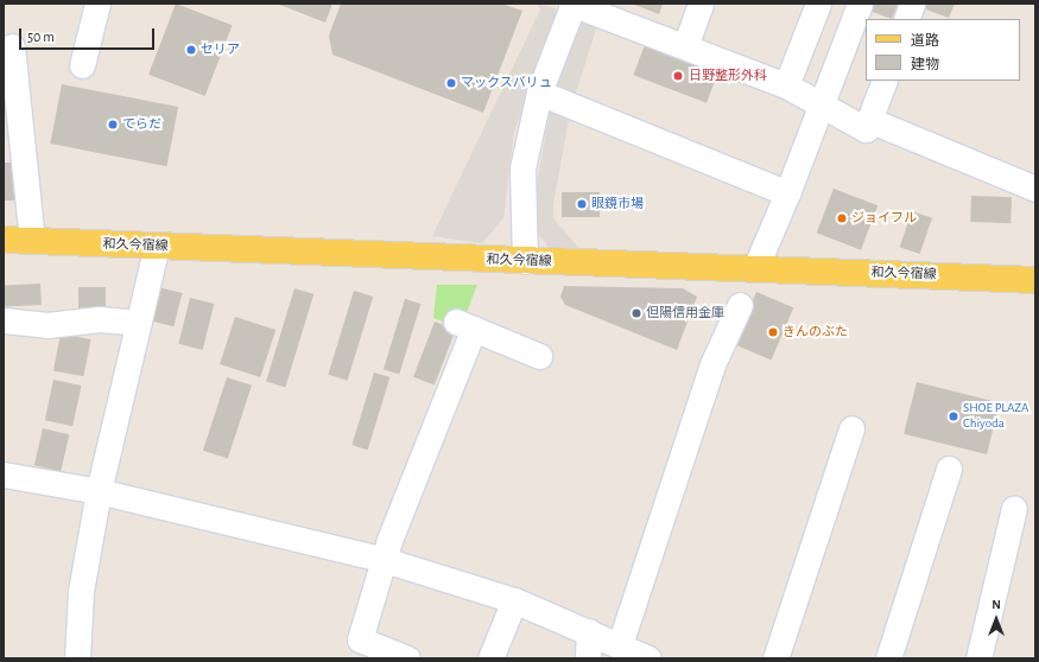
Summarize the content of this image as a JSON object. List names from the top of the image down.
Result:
{
  "streets": {
    "main road": ["和久今宿線"]
  },
  "places": [
    "セリア",
    "日野整形外科",
    "マックスバリュ",
    "てらだ",
    "眼鏡市場",
    "ジョイフル",
    "但陽信用金庫",
    "きんのぶた",
    "SHOE PLAZA Chiyoda"
  ],
  "legend": ["道路", "建物"],
  "scale_bar": "50 m",
  "north": "top"
}
